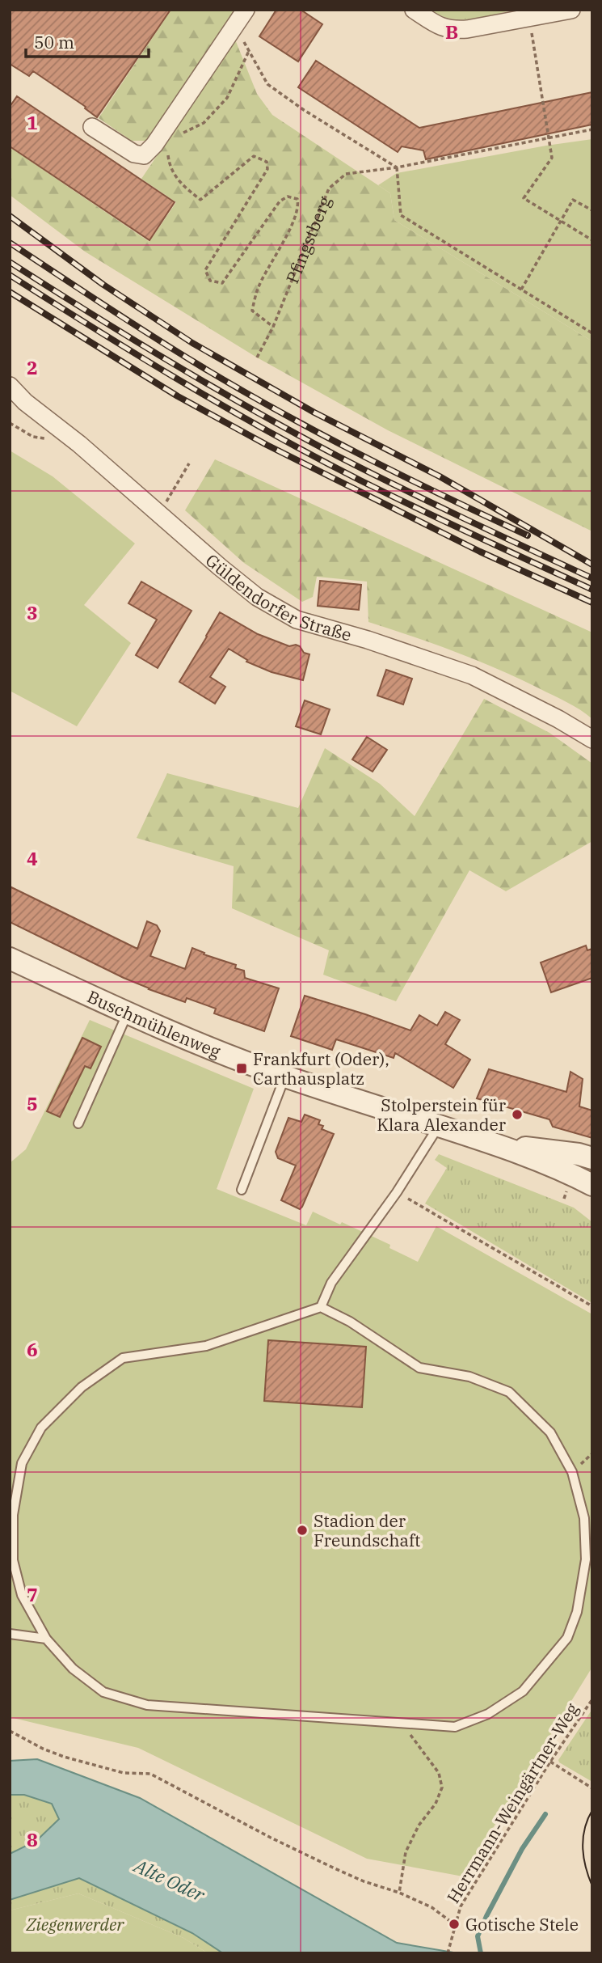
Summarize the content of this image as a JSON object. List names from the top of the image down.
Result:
{
  "streets": {
    "street": ["Güldendorfer Straße", "Buschmühlenweg"],
    "path": ["Pfingstberg", "Herrmann-Weingärtner-Weg"]
  },
  "water": ["Alte Oder"],
  "parks": ["Ziegenwerder"],
  "places": {
    "transit": ["Frankfurt (Oder), Carthausplatz"],
    "other": ["Stolperstein für Klara Alexander", "Stadion der Freundschaft", "Gotische Stele"]
  },
  "scale_bar": "50 m",
  "grid": {
    "columns": ["B"],
    "rows": [
      "1",
      "2",
      "3",
      "4",
      "5",
      "6",
      "7",
      "8"
    ]
  }
}
